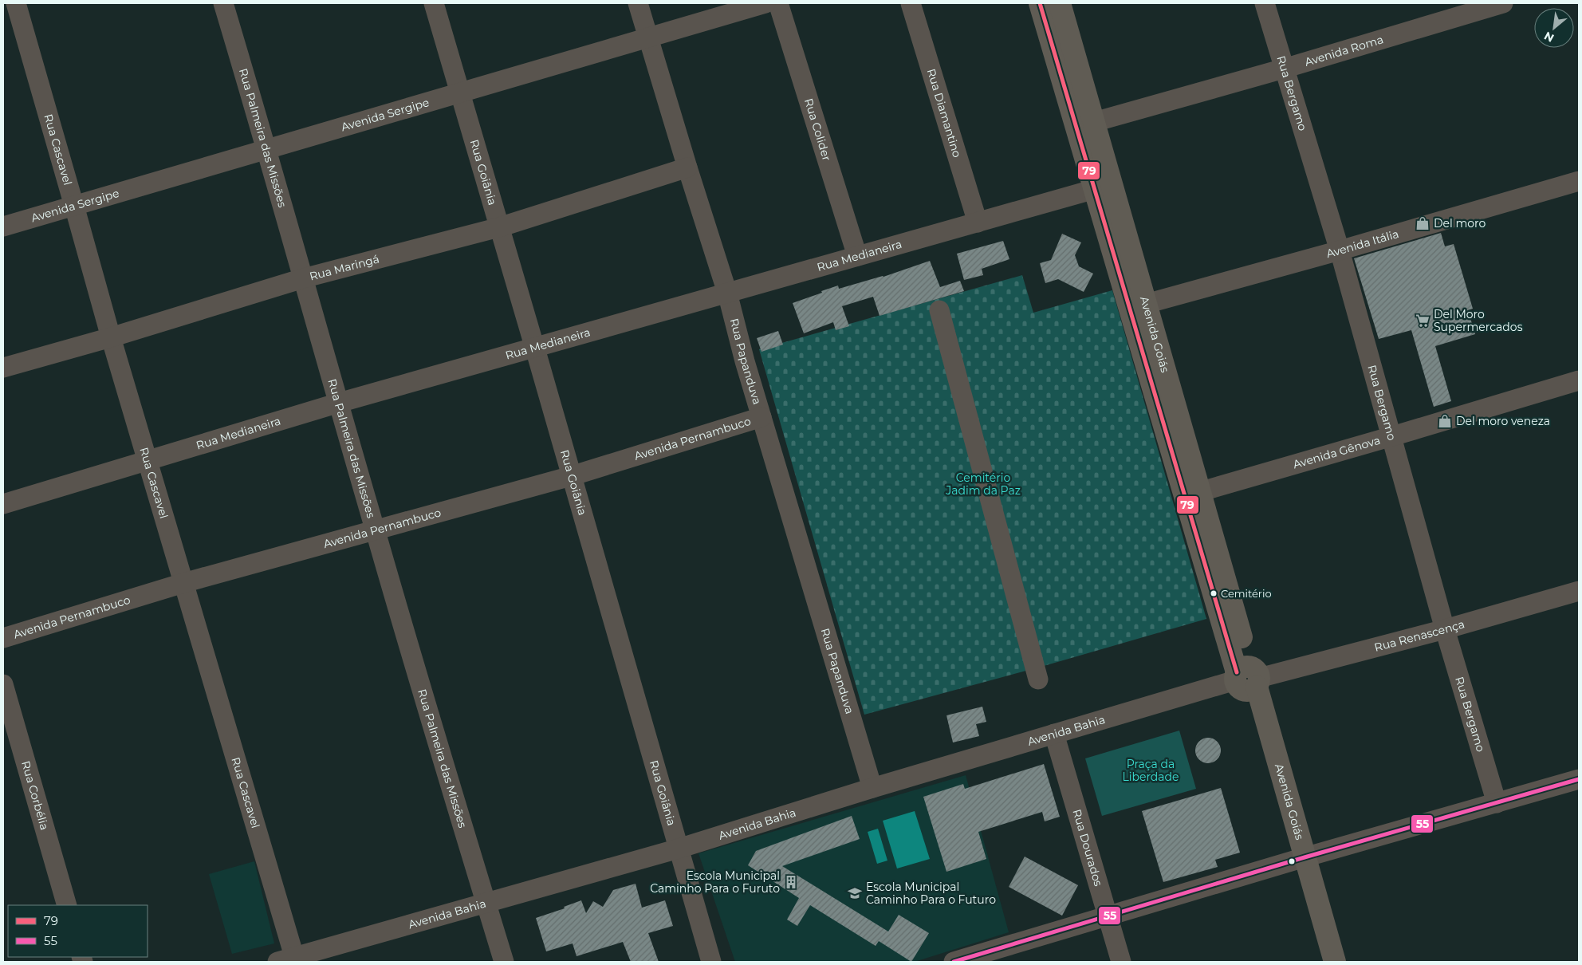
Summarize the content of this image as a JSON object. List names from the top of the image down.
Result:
{
  "streets": {
    "main road": ["Avenida Goiás"],
    "street": [
      "Avenida Roma",
      "Rua Bergamo",
      "Rua Diamantino",
      "Avenida Sergipe",
      "Rua Colider",
      "Rua Palmeira das Missões",
      "Rua Cascavel",
      "Rua Goiânia",
      "Avenida Itália",
      "Rua Medianeira",
      "Rua Maringá",
      "Rua Papanduva",
      "Avenida Pernambuco",
      "Avenida Gênova",
      "Rua Renascença",
      "Avenida Bahia",
      "Rua Corbélia",
      "Rua Dourados"
    ]
  },
  "crossings": [
    ["Avenida Roma", "Rua Bergamo"],
    ["Avenida Roma", "Avenida Goiás"],
    ["Rua Bergamo", "Avenida Itália"],
    ["Rua Bergamo", "Avenida Gênova"],
    ["Rua Bergamo", "Rua Renascença"],
    ["Rua Diamantino", "Rua Medianeira"],
    ["Avenida Sergipe", "Rua Palmeira das Missões"],
    ["Avenida Sergipe", "Rua Cascavel"],
    ["Avenida Sergipe", "Rua Goiânia"],
    ["Avenida Sergipe", "Rua Papanduva"],
    ["Rua Colider", "Rua Medianeira"],
    ["Rua Palmeira das Missões", "Rua Medianeira"],
    ["Rua Palmeira das Missões", "Rua Maringá"],
    ["Rua Palmeira das Missões", "Avenida Pernambuco"],
    ["Rua Palmeira das Missões", "Avenida Bahia"],
    ["Rua Cascavel", "Rua Medianeira"],
    ["Rua Cascavel", "Rua Maringá"],
    ["Rua Cascavel", "Avenida Pernambuco"],
    ["Rua Cascavel", "Avenida Bahia"],
    ["Rua Goiânia", "Rua Medianeira"],
    ["Rua Goiânia", "Rua Maringá"],
    ["Rua Goiânia", "Avenida Pernambuco"],
    ["Rua Goiânia", "Avenida Bahia"],
    ["Avenida Itália", "Avenida Goiás"],
    ["Rua Medianeira", "Avenida Goiás"],
    ["Rua Medianeira", "Rua Papanduva"],
    ["Rua Maringá", "Rua Papanduva"],
    ["Avenida Goiás", "Avenida Gênova"],
    ["Avenida Goiás", "Rua Renascença"],
    ["Avenida Goiás", "Avenida Bahia"],
    ["Rua Papanduva", "Avenida Pernambuco"],
    ["Rua Papanduva", "Avenida Bahia"],
    ["Rua Renascença", "Avenida Bahia"],
    ["Avenida Bahia", "Rua Dourados"]
  ],
  "parks": ["Cemitério Jadim da Paz", "Praça da Liberdade"],
  "places": {
    "shop": ["Del moro", "Del moro veneza"],
    "supermarket": ["Del Moro Supermercados"],
    "other": ["Cemitério"],
    "building": ["Escola Municipal Caminho Para o Furuto"],
    "school or university": ["Escola Municipal Caminho Para o Futuro"]
  },
  "lines": ["transit line 79", "transit line 55"],
  "legend": ["79", "55"],
  "north": "bottom left"
}
